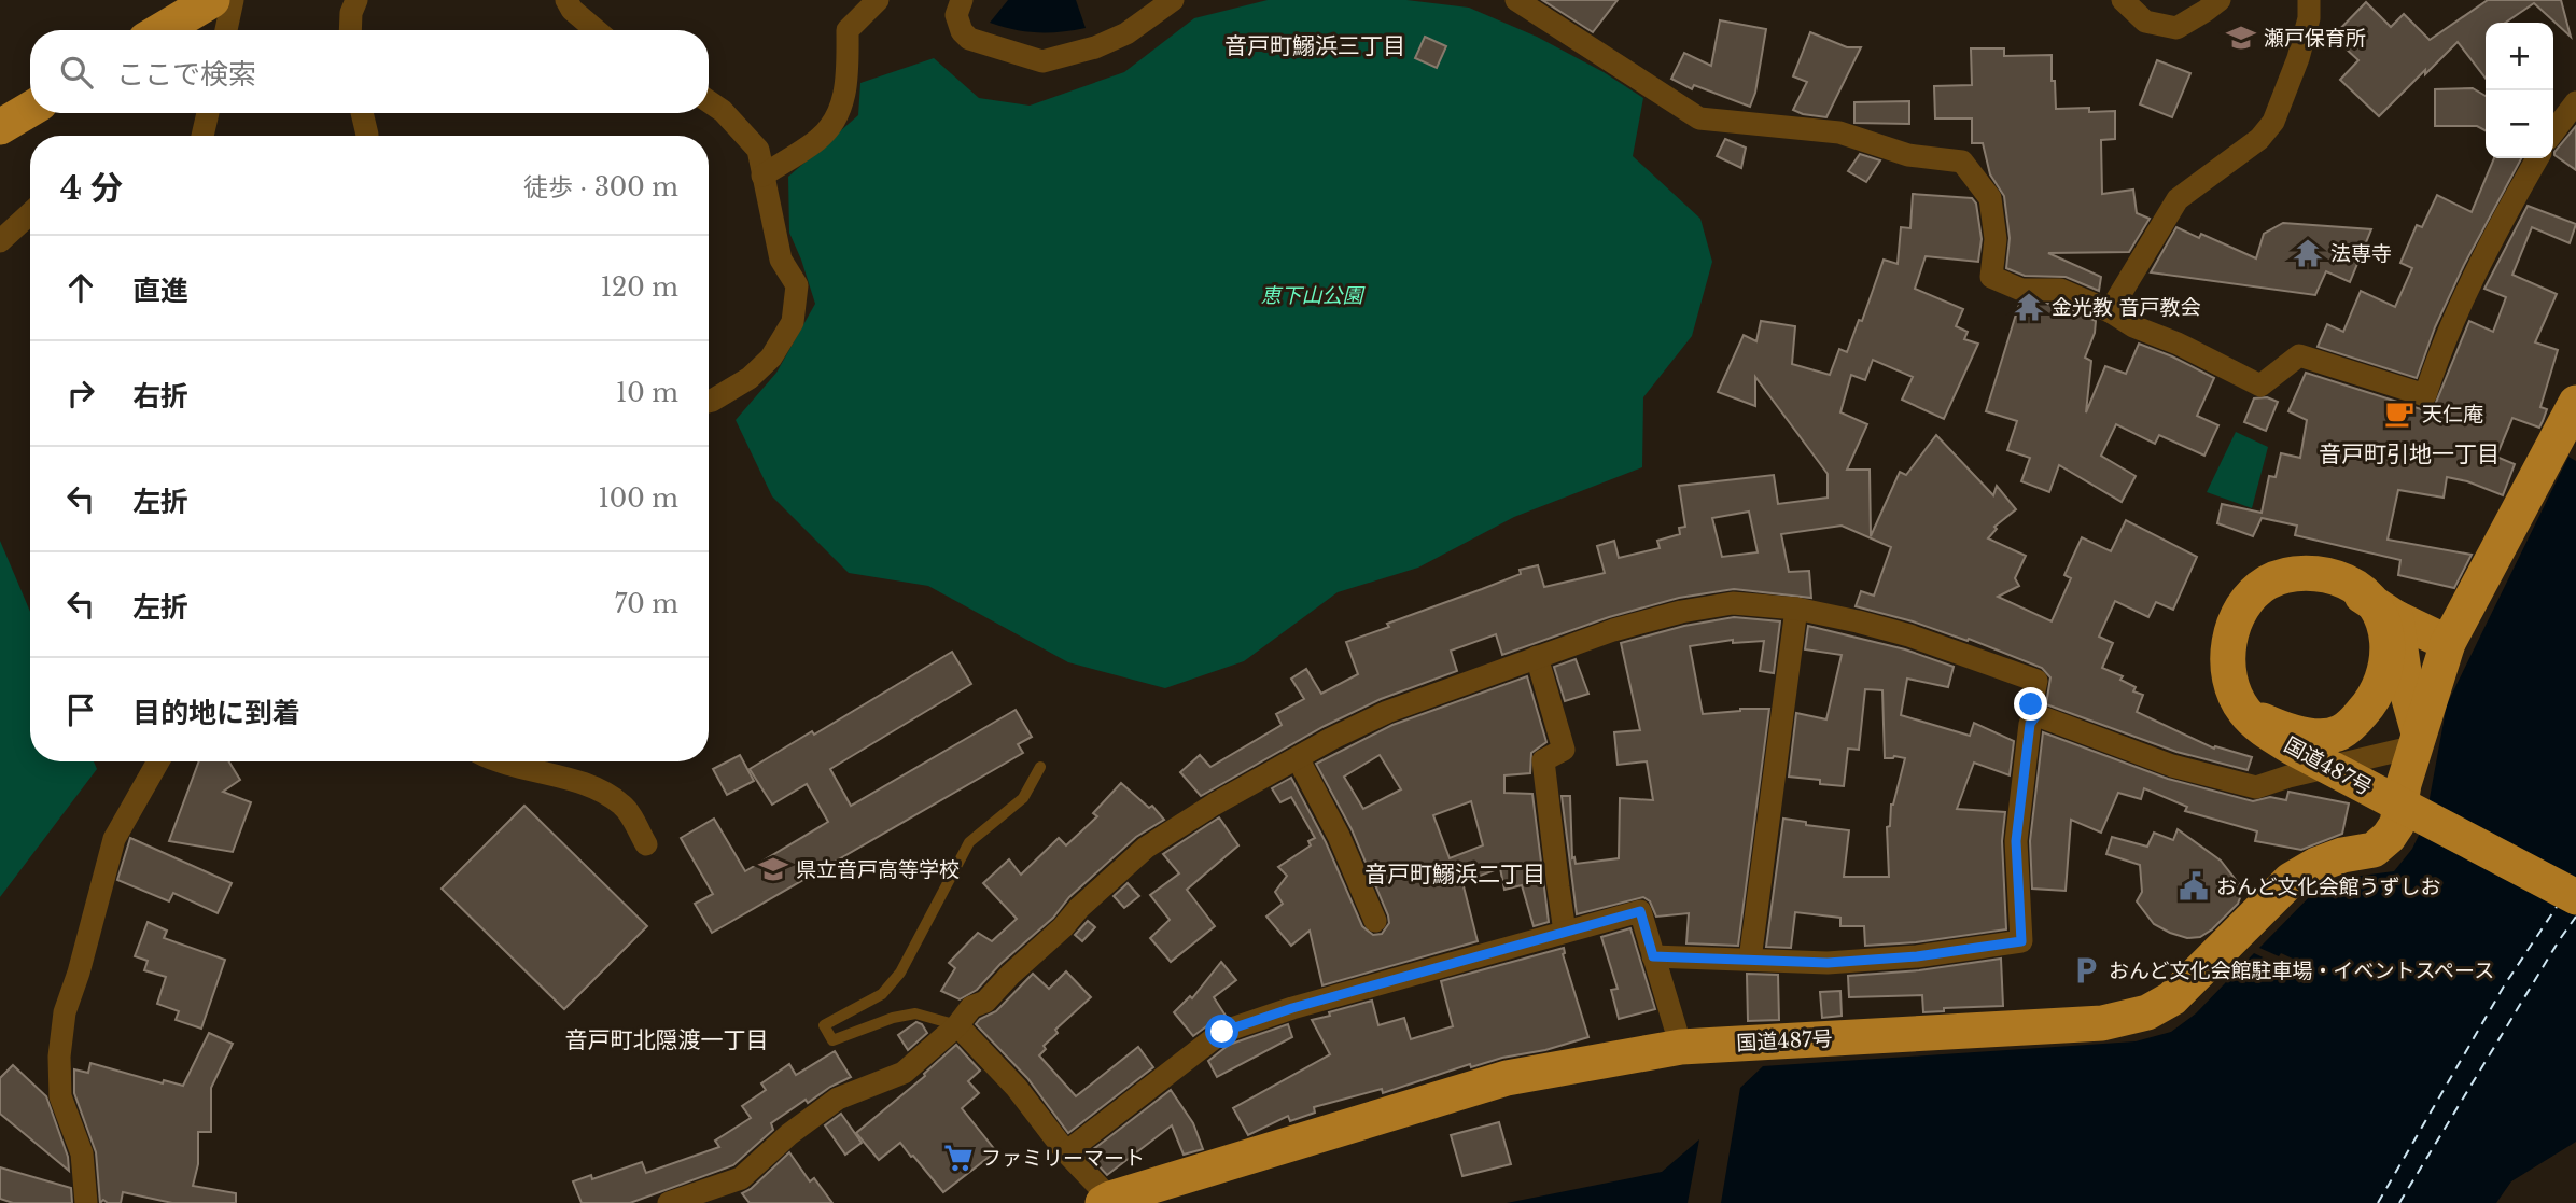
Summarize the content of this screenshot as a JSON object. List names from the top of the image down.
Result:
{
  "streets": {
    "highway": ["国道487号"]
  },
  "districts": [
    "音戸町鰯浜三丁目",
    "音戸町引地一丁目",
    "音戸町鰯浜二丁目",
    "音戸町北隠渡一丁目"
  ],
  "parks": ["恵下山公園"],
  "places": {
    "school or university": ["瀬戸保育所", "県立音戸高等学校"],
    "temple": ["法専寺", "金光教 音戸教会"],
    "cafe": ["天仁庵"],
    "public building": ["おんど文化会館うずしお"],
    "parking": ["おんど文化会館駐車場・イベントスペース"],
    "supermarket": ["ファミリーマート"]
  },
  "page": {
    "map_buttons": ["+", "−"],
    "search": "ここで検索",
    "heading": ["4 分", "徒歩 · 300 m"],
    "list": [
      ["直進", "120 m"],
      ["右折", "10 m"],
      ["左折", "100 m"],
      ["左折", "70 m"],
      "目的地に到着"
    ]
  }
}
